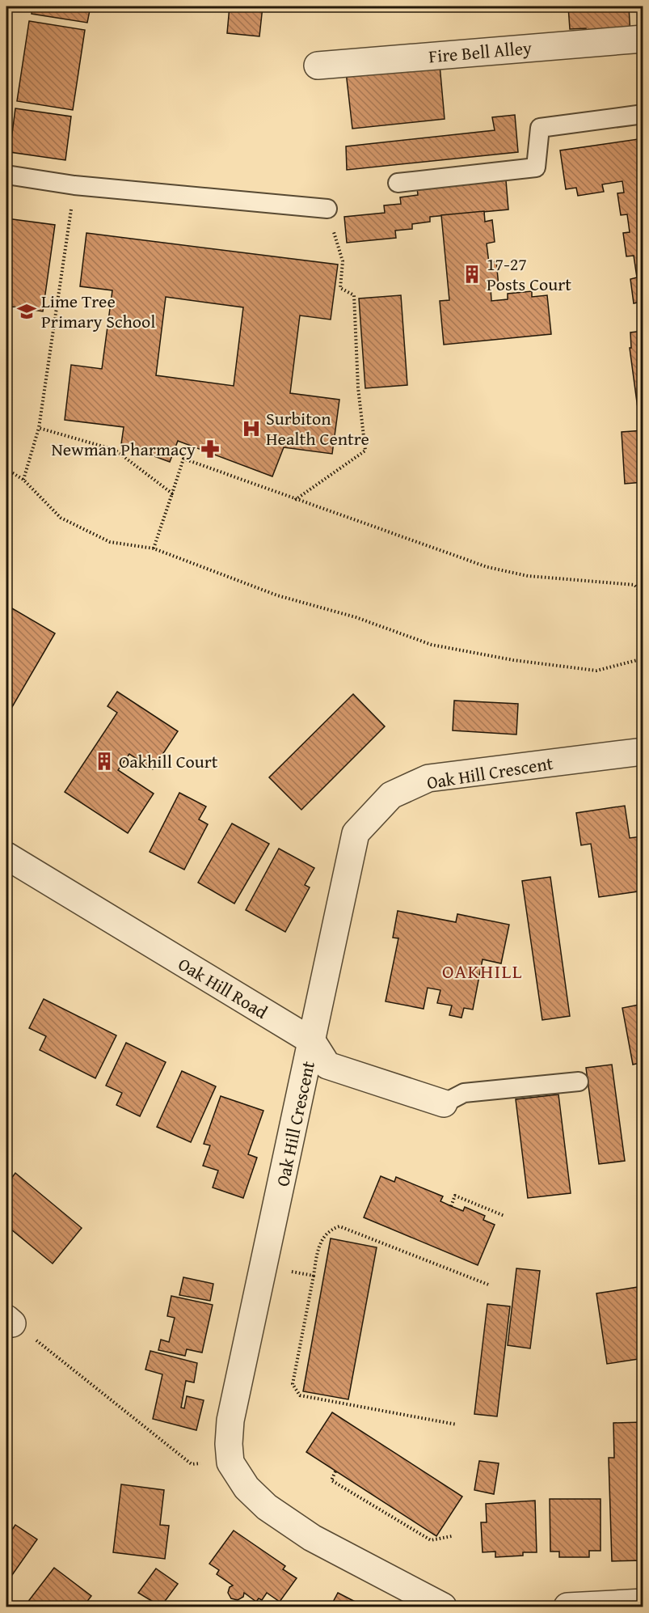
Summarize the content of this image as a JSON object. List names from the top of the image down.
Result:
{
  "streets": {
    "street": ["Fire Bell Alley", "Oak Hill Crescent", "Oak Hill Road"]
  },
  "crossings": [
    ["Oak Hill Crescent", "Oak Hill Road"]
  ],
  "districts": ["OAKHILL"],
  "places": {
    "building": ["17-27 Posts Court", "Oakhill Court"],
    "school or university": ["Lime Tree Primary School"],
    "hospital": ["Surbiton Health Centre"],
    "pharmacy": ["Newman Pharmacy"]
  }
}
